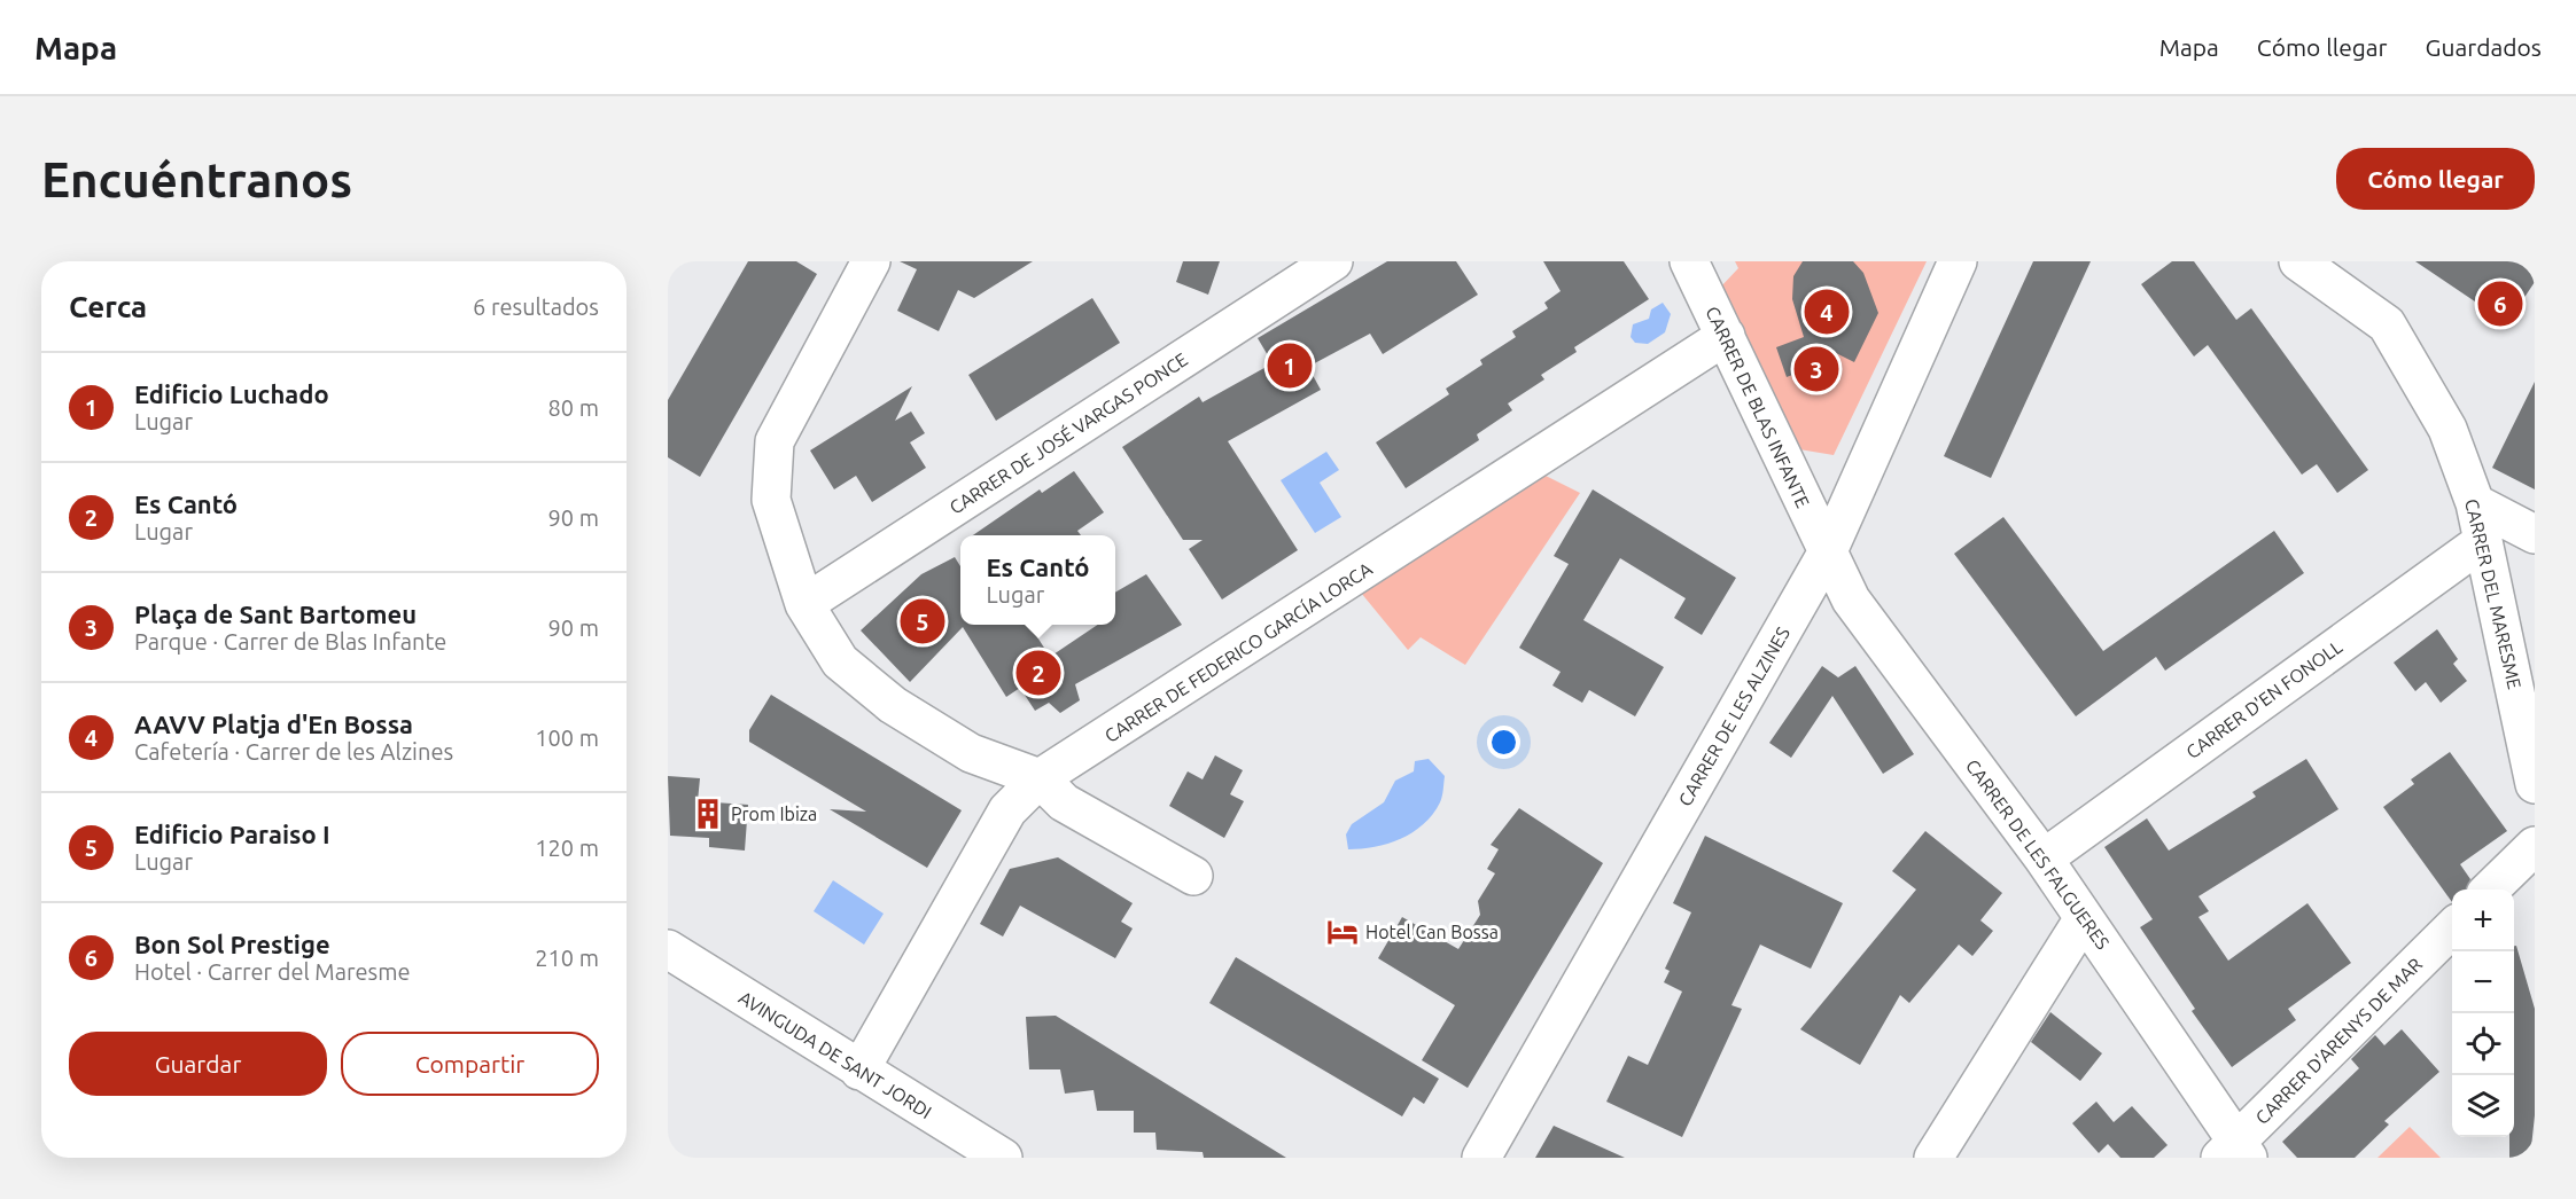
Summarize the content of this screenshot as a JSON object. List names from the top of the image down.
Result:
{
  "streets": {
    "street": [
      "CARRER DE BLAS INFANTE",
      "CARRER DE JOSÉ VARGAS PONCE",
      "CARRER DEL MARESME",
      "CARRER DE FEDERICO GARCÍA LORCA",
      "CARRER D'EN FONOLL",
      "CARRER DE LES ALZINES",
      "CARRER DE LES FALGUERES",
      "CARRER D'ARENYS DE MAR",
      "AVINGUDA DE SANT JORDI"
    ]
  },
  "crossings": [
    ["CARRER DE BLAS INFANTE", "CARRER DE FEDERICO GARCÍA LORCA"],
    ["CARRER DE BLAS INFANTE", "CARRER DE LES ALZINES"],
    ["CARRER DE BLAS INFANTE", "CARRER DE LES FALGUERES"],
    ["CARRER DEL MARESME", "CARRER D'EN FONOLL"],
    ["CARRER DE FEDERICO GARCÍA LORCA", "AVINGUDA DE SANT JORDI"],
    ["CARRER D'EN FONOLL", "CARRER DE LES FALGUERES"],
    ["CARRER DE LES ALZINES", "CARRER DE LES FALGUERES"],
    ["CARRER DE LES FALGUERES", "CARRER D'ARENYS DE MAR"]
  ],
  "places": {
    "building": ["Prom Ibiza"],
    "hotel": ["Hotel Can Bossa"]
  },
  "page": {
    "header": "Mapa",
    "nav": ["Mapa", "Cómo llegar", "Guardados"],
    "buttons": [
      "Cómo llegar",
      ["Guardar", "Compartir"]
    ],
    "title": "Encuéntranos",
    "heading": ["Cerca", "6 resultados"],
    "pins": [
      "6",
      "4",
      "1",
      "3",
      "5",
      "2"
    ],
    "list": [
      {
        "mark": "1",
        "name": "Edificio Luchado",
        "note": "Lugar",
        "value": "80 m"
      },
      {
        "mark": "2",
        "name": "Es Cantó",
        "note": "Lugar",
        "value": "90 m"
      },
      {
        "mark": "3",
        "name": "Plaça de Sant Bartomeu",
        "note": "Parque · Carrer de Blas Infante",
        "value": "90 m"
      },
      {
        "mark": "4",
        "name": "AAVV Platja d'En Bossa",
        "note": "Cafetería · Carrer de les Alzines",
        "value": "100 m"
      },
      {
        "mark": "5",
        "name": "Edificio Paraiso I",
        "note": "Lugar",
        "value": "120 m"
      },
      {
        "mark": "6",
        "name": "Bon Sol Prestige",
        "note": "Hotel · Carrer del Maresme",
        "value": "210 m"
      }
    ],
    "popup": ["Es Cantó", "Lugar"],
    "map_buttons": ["+", "−"]
  }
}
